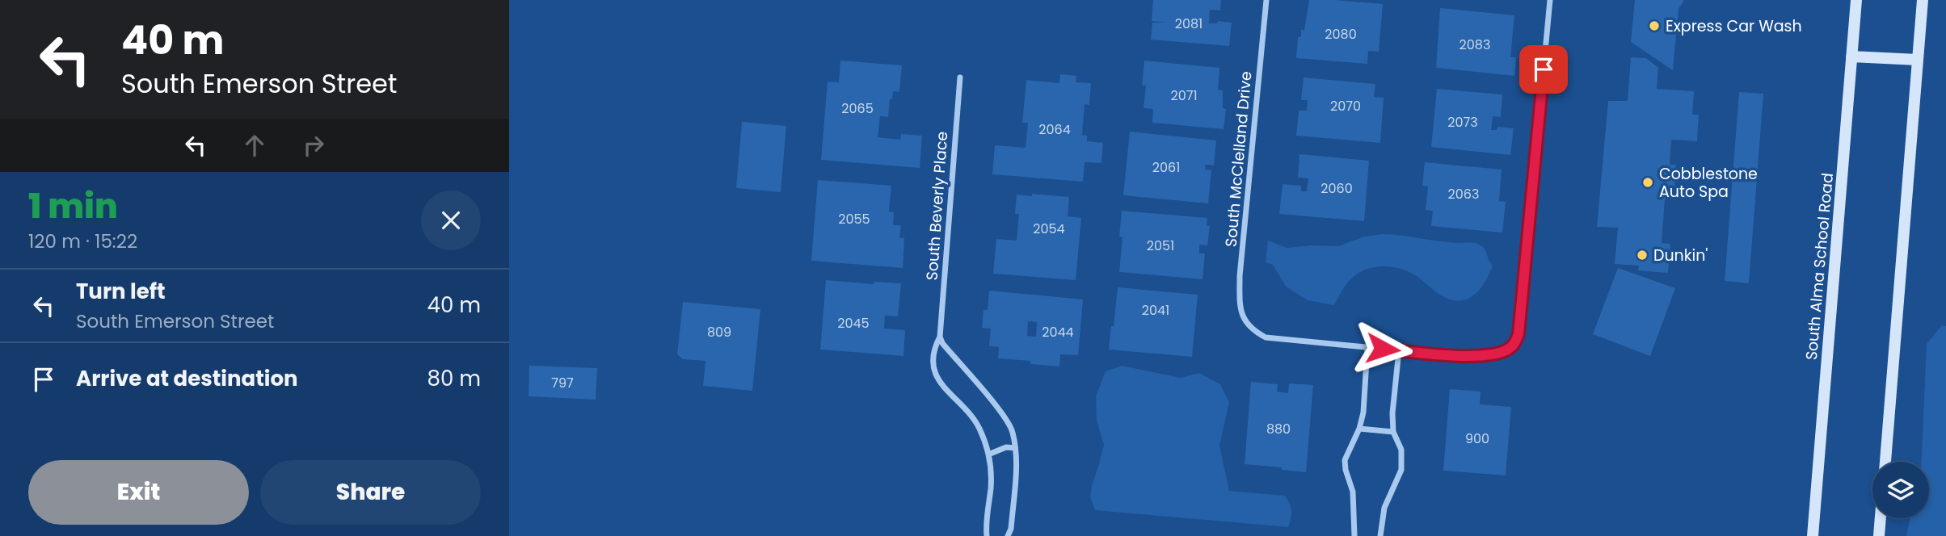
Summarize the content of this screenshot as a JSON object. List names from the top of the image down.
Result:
{
  "streets": {
    "main road": ["South Alma School Road"],
    "street": ["South McClelland Drive", "South Beverly Place"]
  },
  "places": ["Express Car Wash", "Cobblestone Auto Spa", "Dunkin'"],
  "house_numbers": [
    "2081",
    "2080",
    "2083",
    "2071",
    "2070",
    "2065",
    "2073",
    "2064",
    "2061",
    "2060",
    "2063",
    "2055",
    "2054",
    "2051",
    "2041",
    "2045",
    "809",
    "2044",
    "797",
    "880",
    "900"
  ],
  "page": {
    "turn": ["40 m", "South Emerson Street"],
    "heading": ["1 min", "120 m · 15:22"],
    "list": [
      {
        "name": "Turn left",
        "note": "South Emerson Street",
        "value": "40 m"
      },
      {
        "name": "Arrive at destination",
        "value": "80 m"
      }
    ],
    "buttons": ["Exit", "Share"]
  }
}
